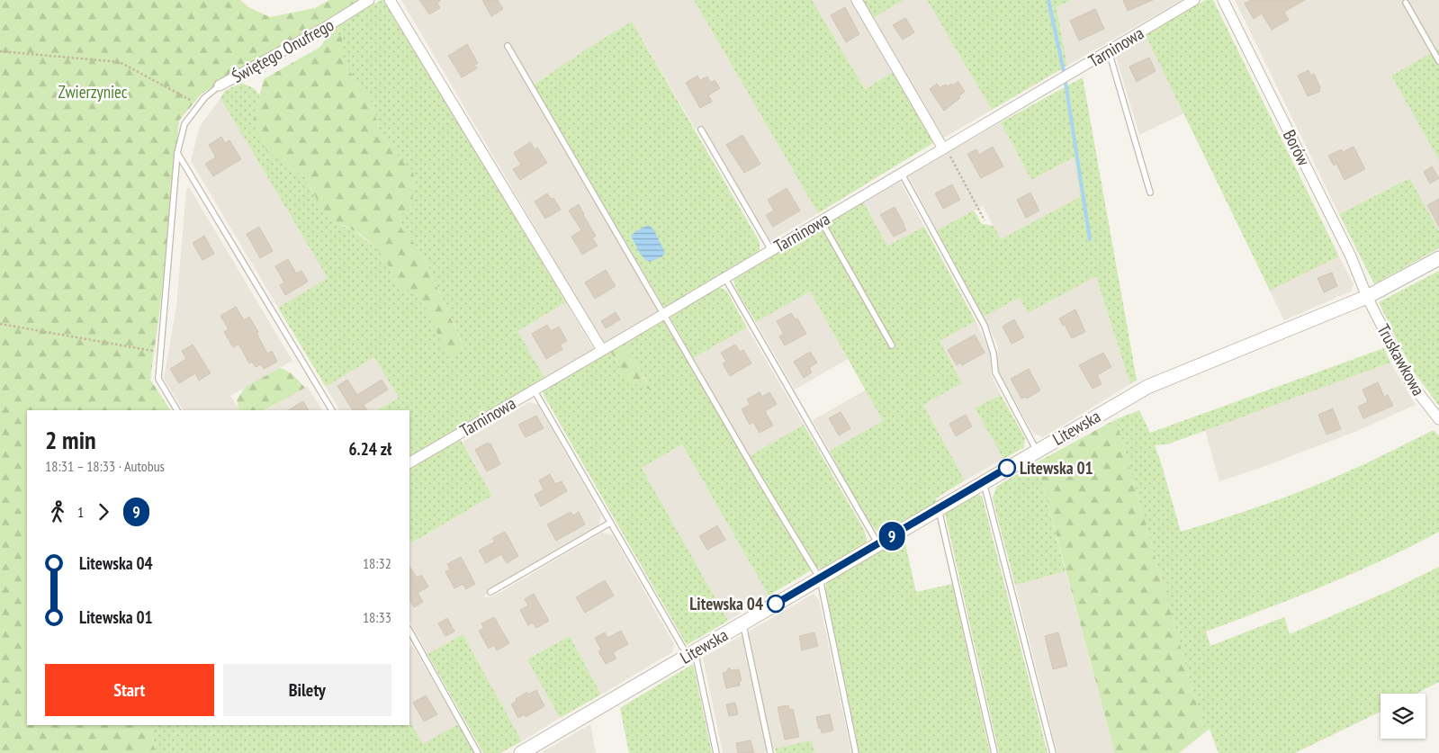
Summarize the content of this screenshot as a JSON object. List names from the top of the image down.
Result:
{
  "streets": {
    "street": [
      "Tarninowa",
      "Świętego Onufrego",
      "Borów",
      "Truskawkowa",
      "Litewska"
    ]
  },
  "crossings": [
    ["Borów", "Truskawkowa"],
    ["Borów", "Litewska"],
    ["Truskawkowa", "Litewska"]
  ],
  "parks": ["Zwierzyniec"],
  "places": ["Litewska 01", "Litewska 04"],
  "lines": ["bus line 9"],
  "page": {
    "on_map": "9",
    "heading": ["2 min", "18:31 – 18:33 · Autobus", "6.24 zł"],
    "legs": ["1", "9"],
    "list": [
      {
        "name": "Litewska 04",
        "value": "18:32"
      },
      {
        "name": "Litewska 01",
        "value": "18:33"
      }
    ],
    "buttons": ["Start", "Bilety"]
  }
}
